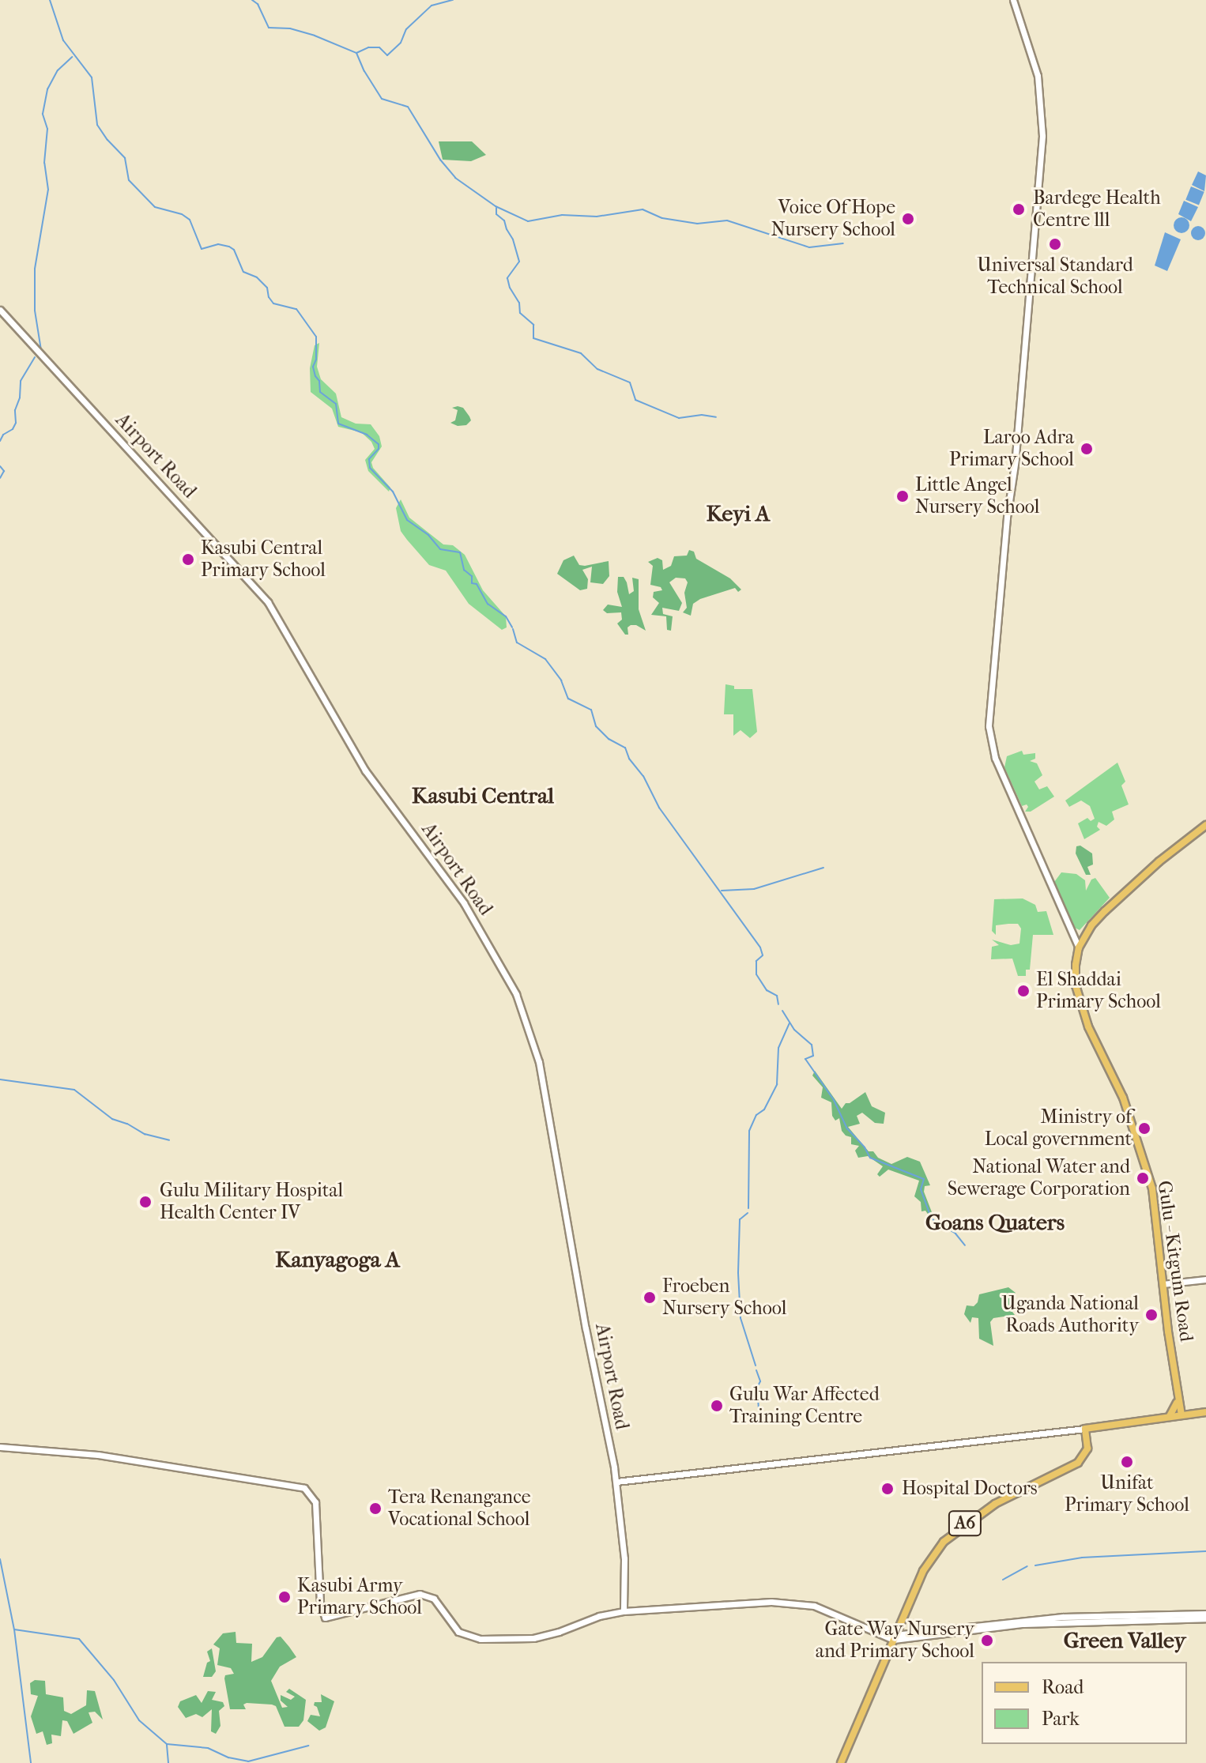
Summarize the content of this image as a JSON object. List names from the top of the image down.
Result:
{
  "streets": {
    "main road": ["Gulu - Kitgum Road", "A6"],
    "street": ["Airport Road"]
  },
  "districts": [
    "Keyi A",
    "Kasubi Central",
    "Goans Quaters",
    "Kanyagoga A",
    "Green Valley"
  ],
  "places": [
    "Bardege Health Centre lll",
    "Voice Of Hope Nursery School",
    "Universal Standard Technical School",
    "Laroo Adra Primary School",
    "Little Angel Nursery School",
    "Kasubi Central Primary School",
    "El Shaddai Primary School",
    "Ministry of Local government",
    "National Water and Sewerage Corporation",
    "Gulu Military Hospital Health Center IV",
    "Froeben Nursery School",
    "Uganda National Roads Authority",
    "Gulu War Affected Training Centre",
    "Unifat Primary School",
    "Hospital Doctors",
    "Tera Renangance Vocational School",
    "Kasubi Army Primary School",
    "Gate Way Nursery and Primary School"
  ],
  "legend": ["Road", "Park"]
}
